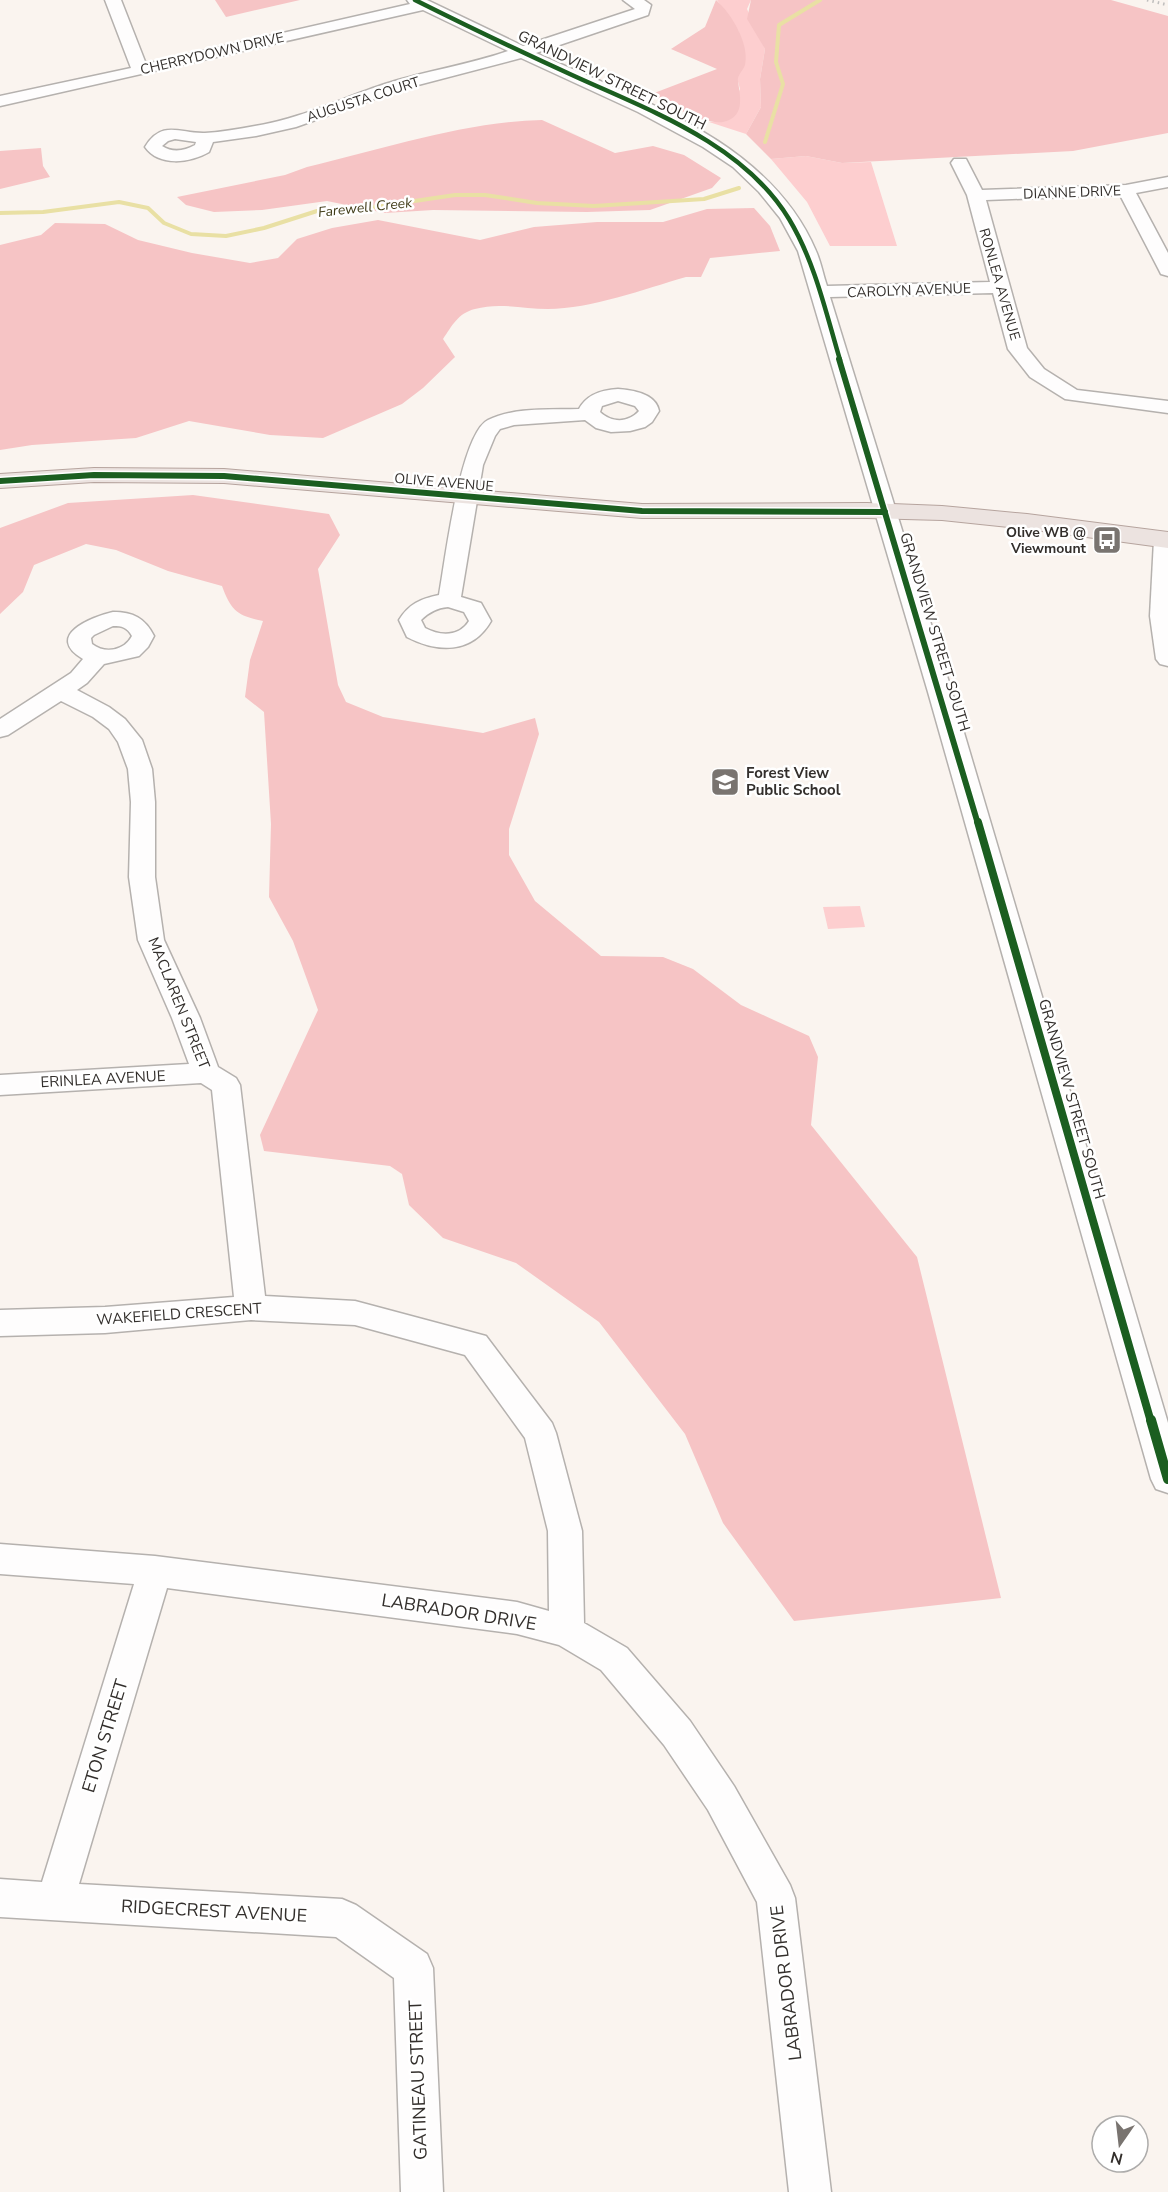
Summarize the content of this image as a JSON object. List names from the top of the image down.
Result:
{
  "streets": {
    "main road": ["OLIVE AVENUE"],
    "street": [
      "CHERRYDOWN DRIVE",
      "GRANDVIEW STREET SOUTH",
      "AUGUSTA COURT",
      "DIANNE DRIVE",
      "RONLEA AVENUE",
      "CAROLYN AVENUE",
      "MACLAREN STREET",
      "ERINLEA AVENUE",
      "WAKEFIELD CRESCENT",
      "LABRADOR DRIVE",
      "ETON STREET",
      "RIDGECREST AVENUE",
      "GATINEAU STREET"
    ]
  },
  "crossings": [
    ["CHERRYDOWN DRIVE", "GRANDVIEW STREET SOUTH"],
    ["GRANDVIEW STREET SOUTH", "AUGUSTA COURT"],
    ["GRANDVIEW STREET SOUTH", "CAROLYN AVENUE"],
    ["GRANDVIEW STREET SOUTH", "OLIVE AVENUE"],
    ["DIANNE DRIVE", "RONLEA AVENUE"],
    ["RONLEA AVENUE", "CAROLYN AVENUE"],
    ["MACLAREN STREET", "ERINLEA AVENUE"],
    ["MACLAREN STREET", "WAKEFIELD CRESCENT"],
    ["WAKEFIELD CRESCENT", "LABRADOR DRIVE"],
    ["LABRADOR DRIVE", "ETON STREET"],
    ["ETON STREET", "RIDGECREST AVENUE"],
    ["RIDGECREST AVENUE", "GATINEAU STREET"]
  ],
  "water": ["Farewell Creek"],
  "places": {
    "bus stop": ["Olive WB @ Viewmount"],
    "school or university": ["Forest View Public School"]
  },
  "north": "bottom"
}
